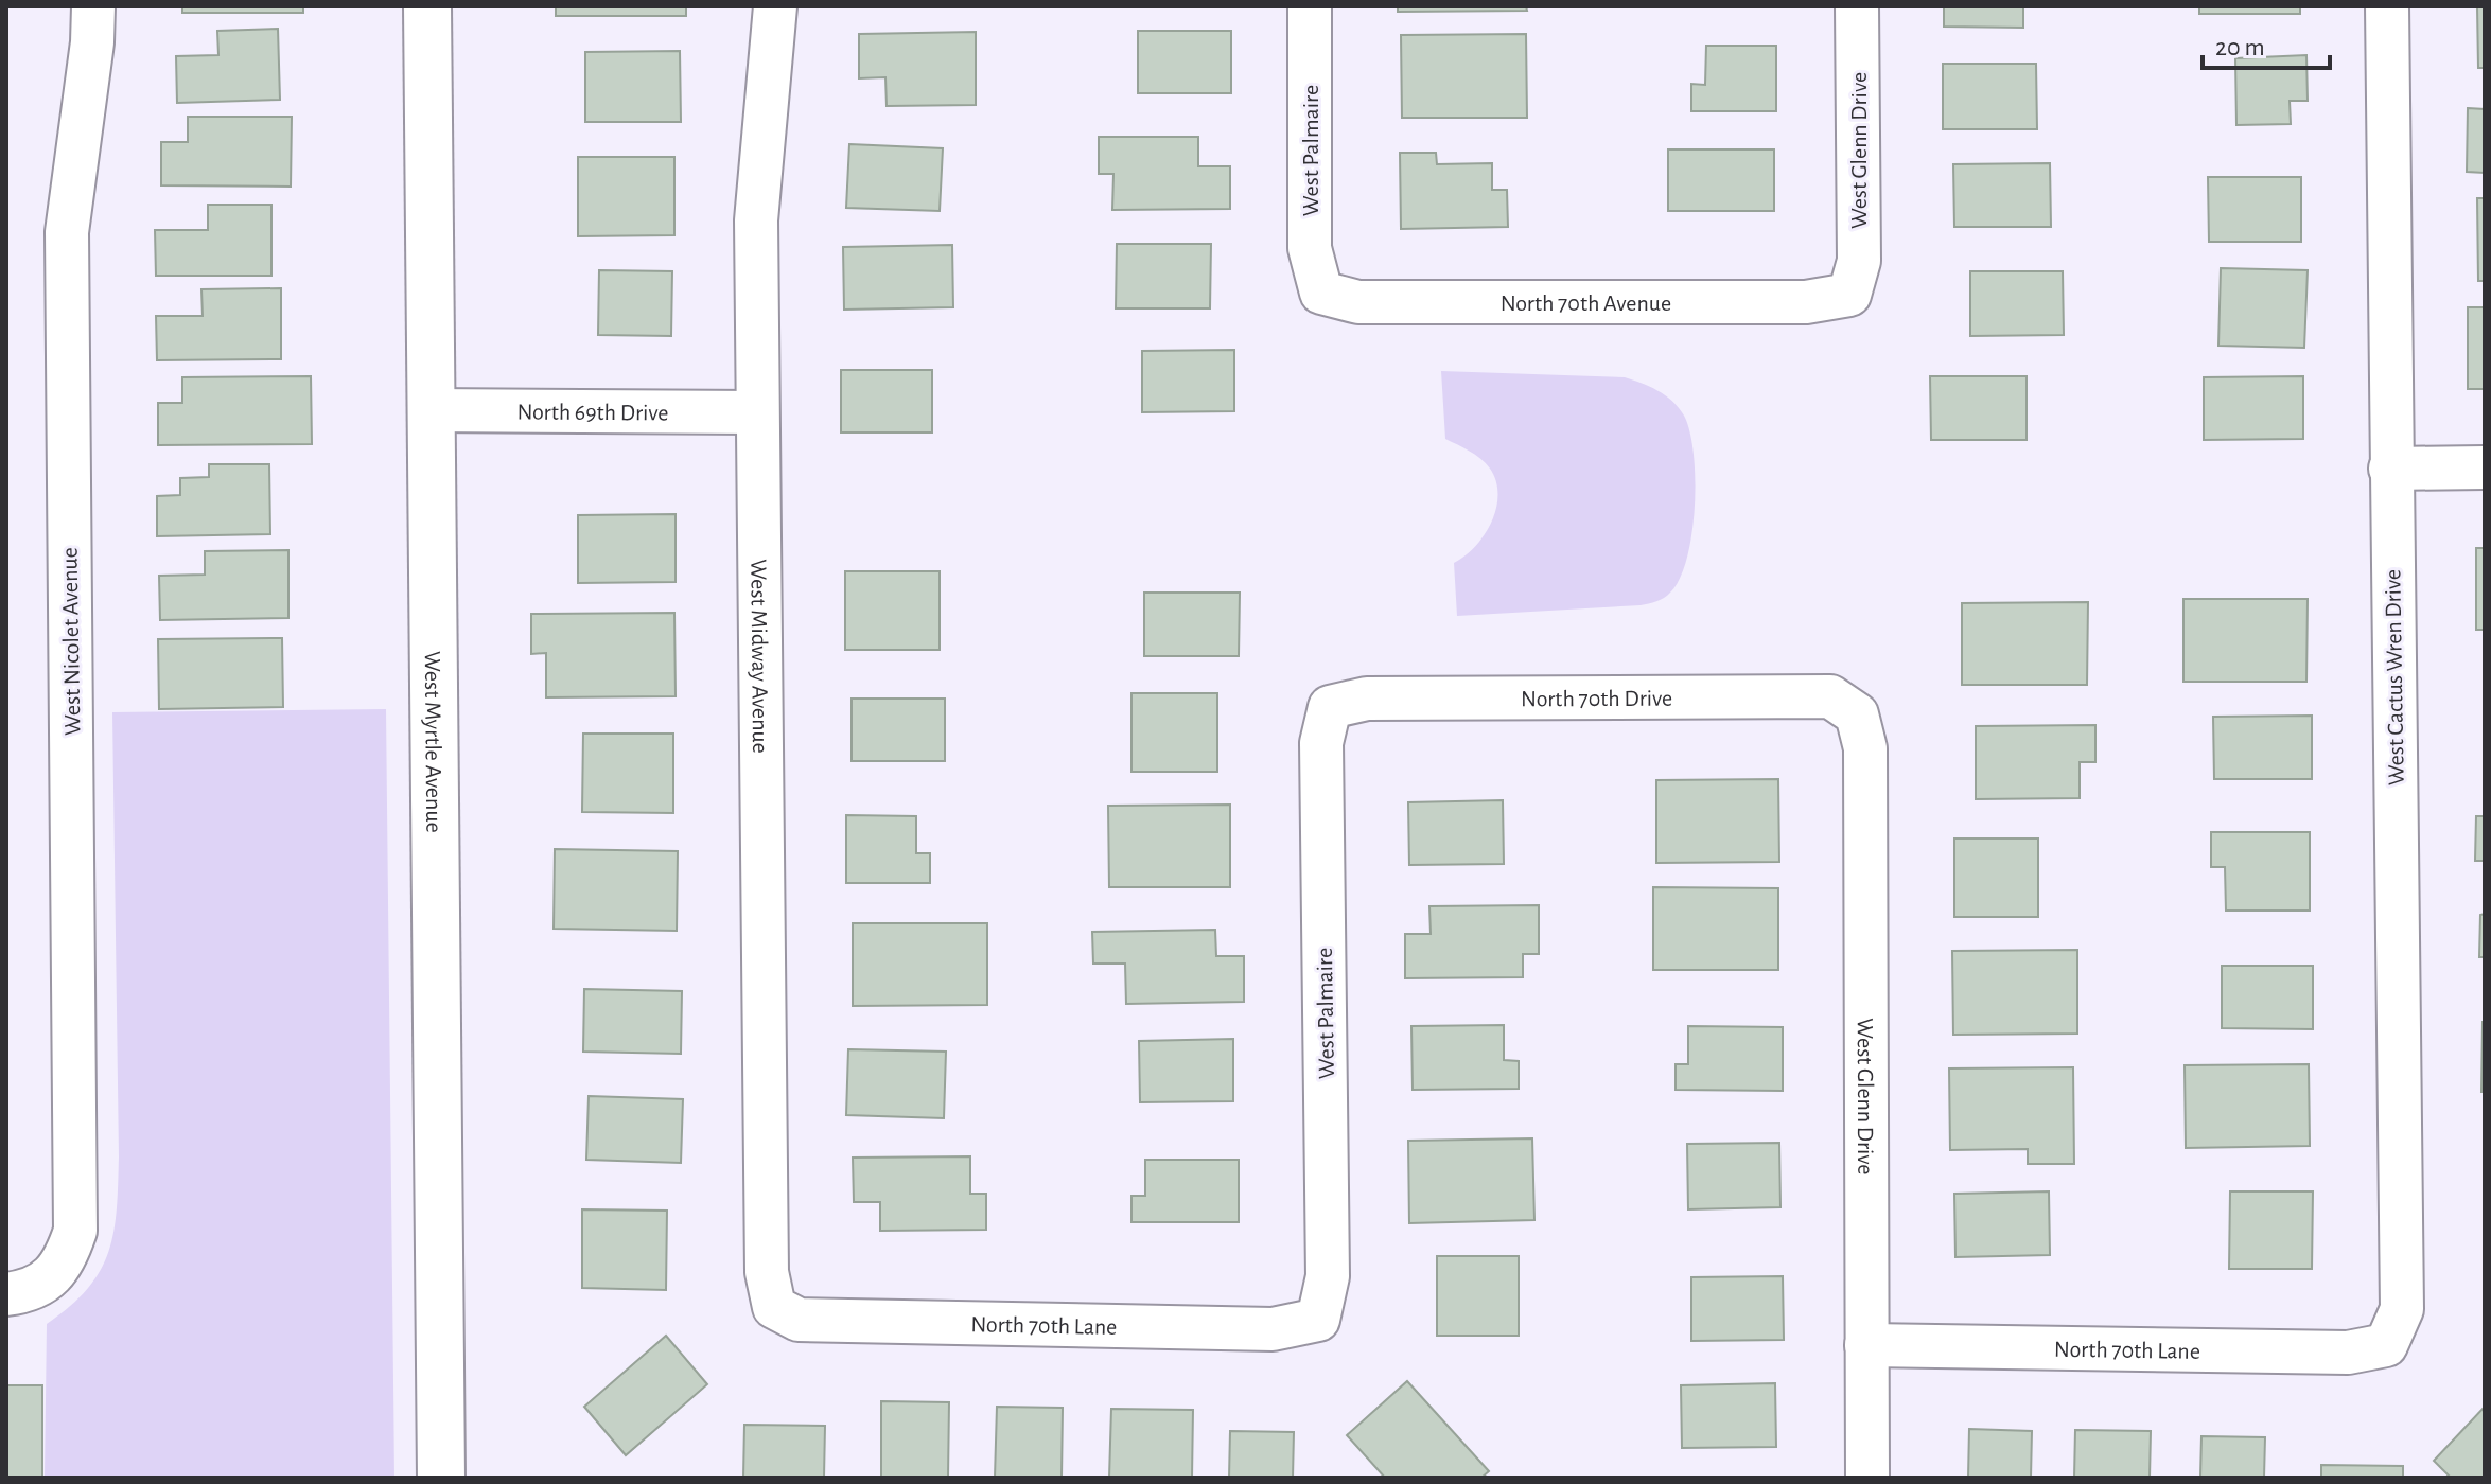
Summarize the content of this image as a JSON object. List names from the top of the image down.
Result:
{
  "streets": {
    "street": [
      "West Palmaire",
      "West Glenn Drive",
      "North 70th Avenue",
      "North 69th Drive",
      "West Nicolet Avenue",
      "West Midway Avenue",
      "West Cactus Wren Drive",
      "North 70th Drive",
      "West Myrtle Avenue",
      "North 70th Lane"
    ]
  },
  "crossings": [
    ["West Palmaire", "North 70th Avenue"],
    ["West Palmaire", "North 70th Drive"],
    ["West Palmaire", "North 70th Lane"],
    ["West Glenn Drive", "North 70th Avenue"],
    ["West Glenn Drive", "North 70th Drive"],
    ["West Glenn Drive", "North 70th Lane"],
    ["North 69th Drive", "West Midway Avenue"],
    ["North 69th Drive", "West Myrtle Avenue"],
    ["West Midway Avenue", "North 70th Lane"],
    ["West Cactus Wren Drive", "North 70th Lane"]
  ],
  "scale_bar": "20 m"
}
